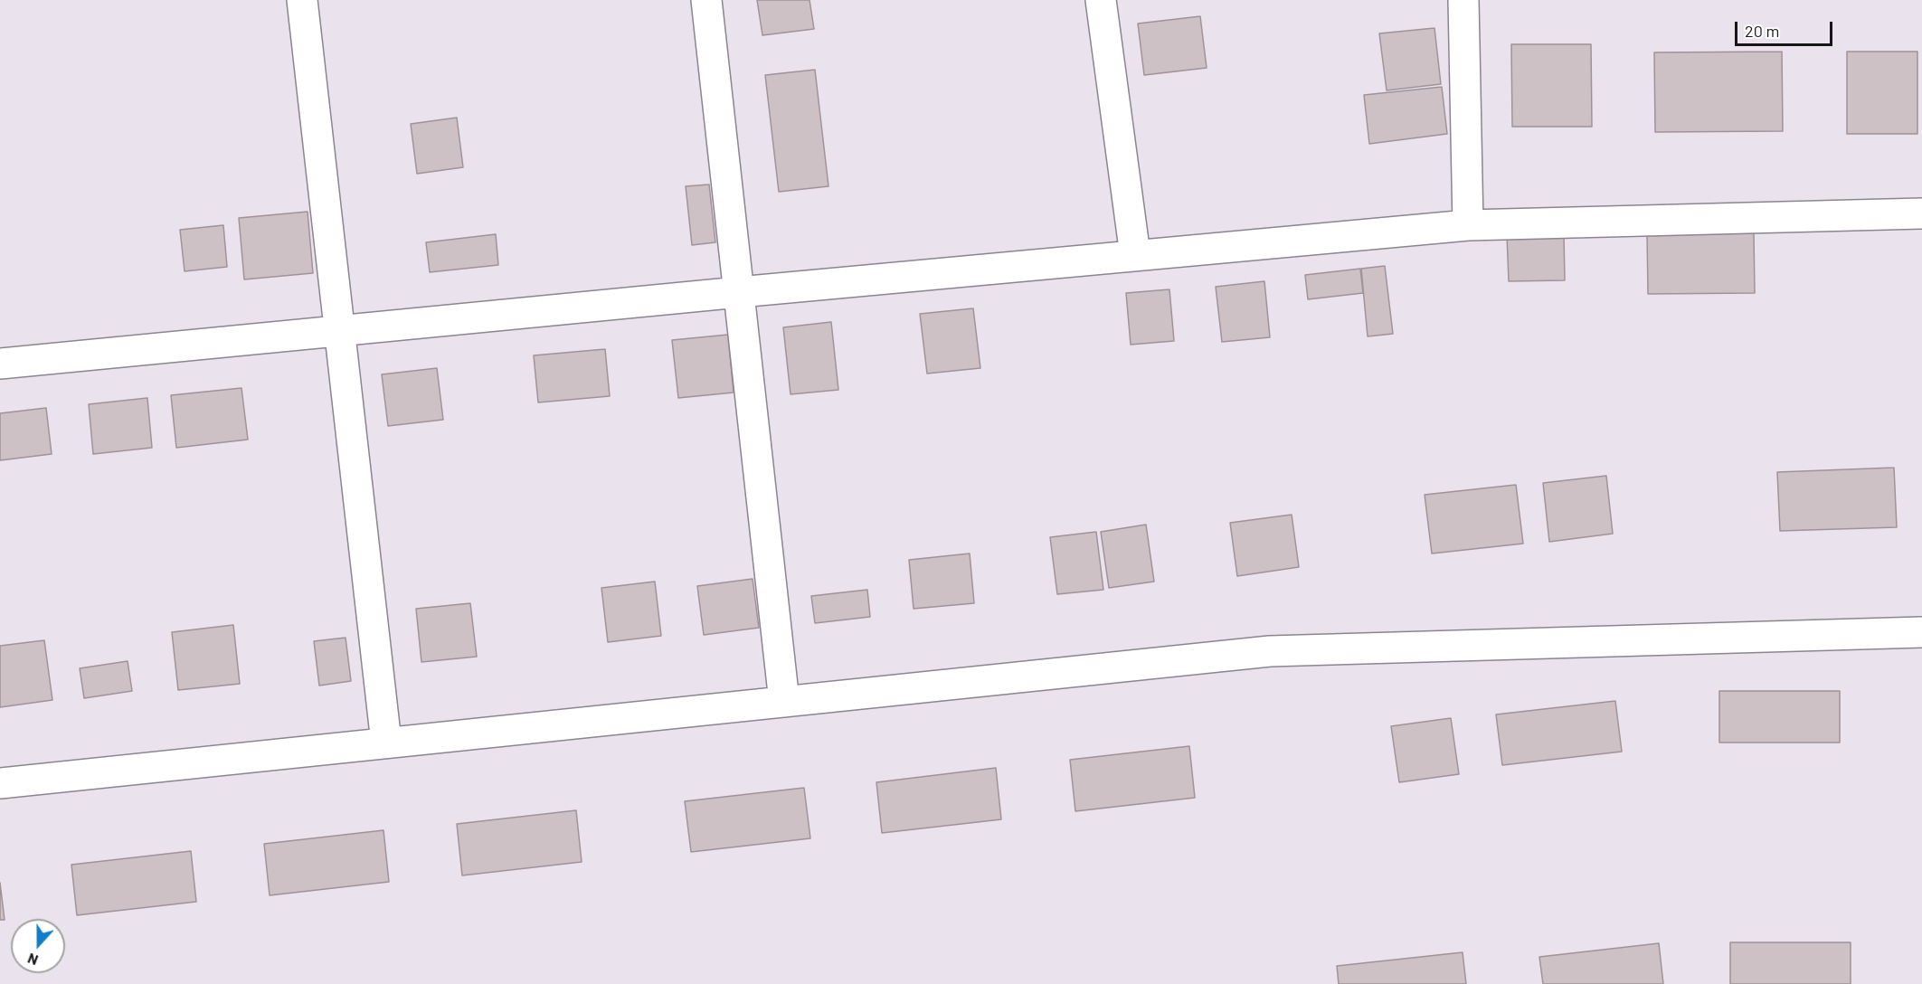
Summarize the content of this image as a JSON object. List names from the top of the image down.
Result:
{
  "scale_bar": "20 m",
  "north": "bottom"
}
